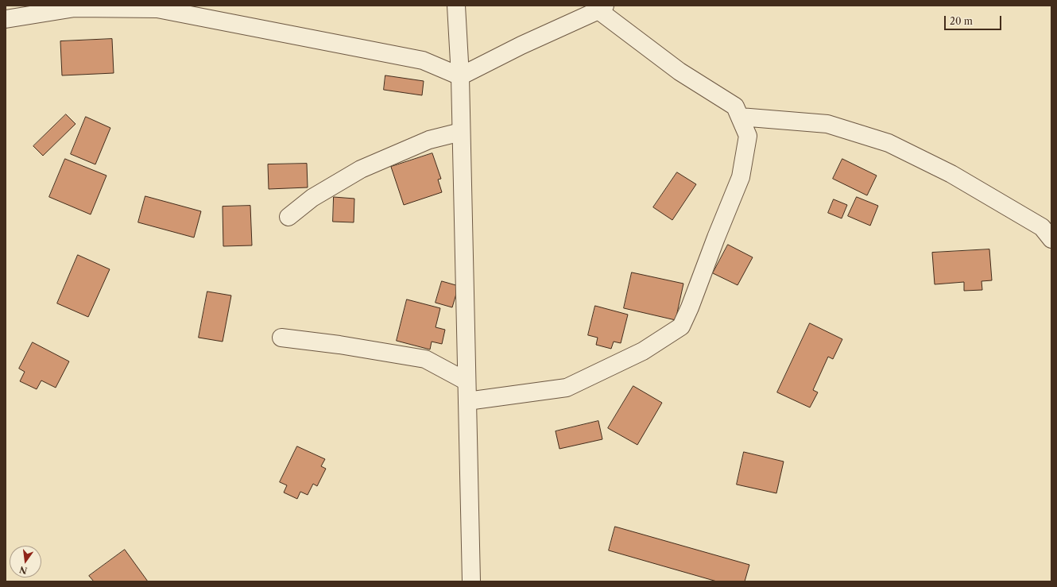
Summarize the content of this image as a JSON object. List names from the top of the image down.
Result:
{
  "scale_bar": "20 m",
  "north": "bottom"
}
